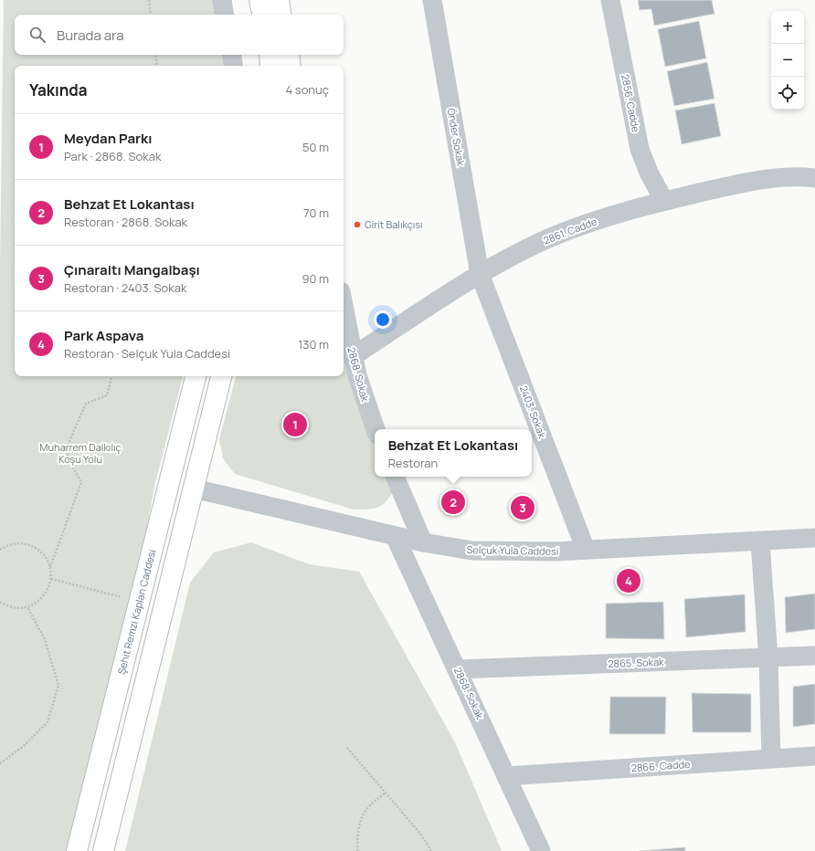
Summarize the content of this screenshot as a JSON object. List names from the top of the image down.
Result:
{
  "streets": {
    "main road": ["Şehit Remzi Kaplan Caddesi"],
    "street": [
      "2856. Cadde",
      "Önder Sokak",
      "2861. Cadde",
      "2868. Sokak",
      "2403. Sokak",
      "Selçuk Yula Caddesi",
      "2865. Sokak",
      "2866. Cadde"
    ]
  },
  "crossings": [
    ["2856. Cadde", "2861. Cadde"],
    ["Önder Sokak", "2861. Cadde"],
    ["Önder Sokak", "2403. Sokak"],
    ["2861. Cadde", "2868. Sokak"],
    ["2861. Cadde", "2403. Sokak"],
    ["2868. Sokak", "Selçuk Yula Caddesi"],
    ["2868. Sokak", "2865. Sokak"],
    ["2868. Sokak", "2866. Cadde"],
    ["2403. Sokak", "Selçuk Yula Caddesi"]
  ],
  "parks": ["Muharrem Dalkılıç Koşu Yolu"],
  "places": ["Girit Balıkçısı"],
  "page": {
    "map_buttons": ["+", "−"],
    "search": "Burada ara",
    "heading": ["Yakında", "4 sonuç"],
    "list": [
      {
        "mark": "1",
        "name": "Meydan Parkı",
        "note": "Park · 2868. Sokak",
        "value": "50 m"
      },
      {
        "mark": "2",
        "name": "Behzat Et Lokantası",
        "note": "Restoran · 2868. Sokak",
        "value": "70 m"
      },
      {
        "mark": "3",
        "name": "Çınaraltı Mangalbaşı",
        "note": "Restoran · 2403. Sokak",
        "value": "90 m"
      },
      {
        "mark": "4",
        "name": "Park Aspava",
        "note": "Restoran · Selçuk Yula Caddesi",
        "value": "130 m"
      }
    ],
    "pins": [
      "1",
      "2",
      "3",
      "4"
    ],
    "popup": ["Behzat Et Lokantası", "Restoran"]
  }
}
